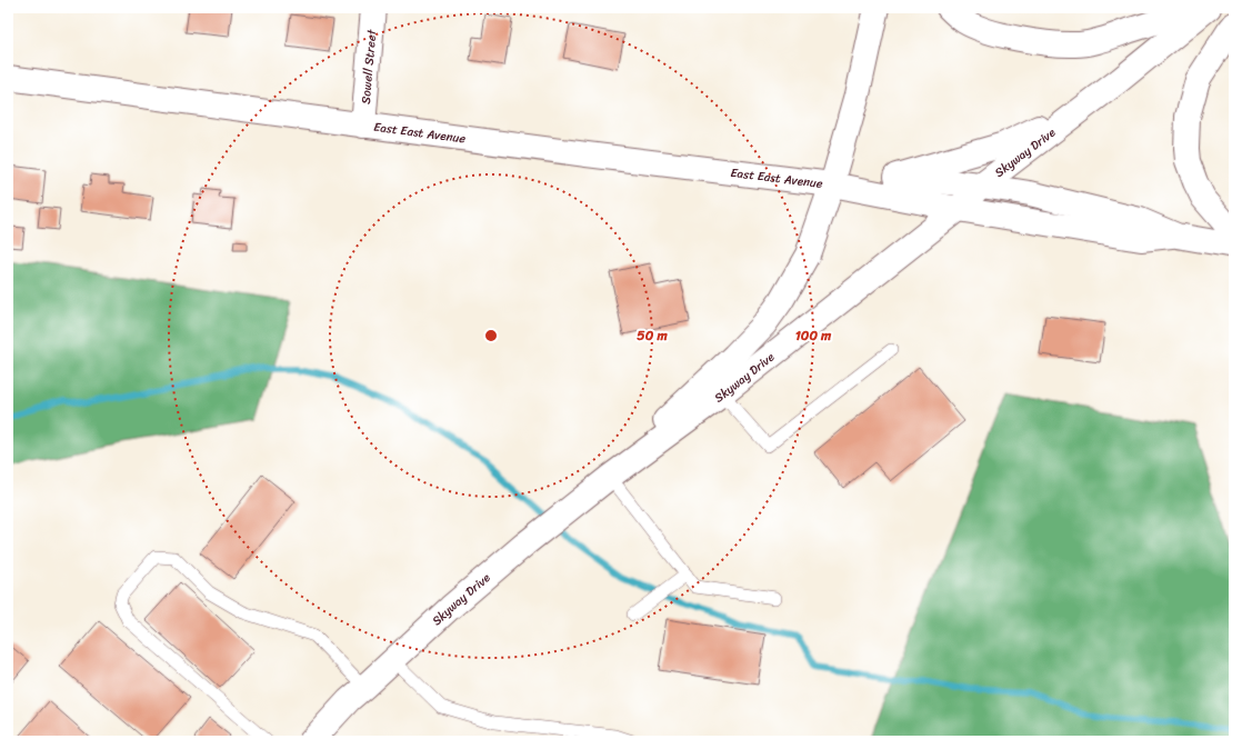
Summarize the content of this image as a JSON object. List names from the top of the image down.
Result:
{
  "streets": {
    "main road": ["Sowell Street", "East East Avenue", "Skyway Drive"]
  },
  "crossings": [
    ["Sowell Street", "East East Avenue"],
    ["East East Avenue", "Skyway Drive"]
  ],
  "rings": ["50 m", "100 m"]
}
